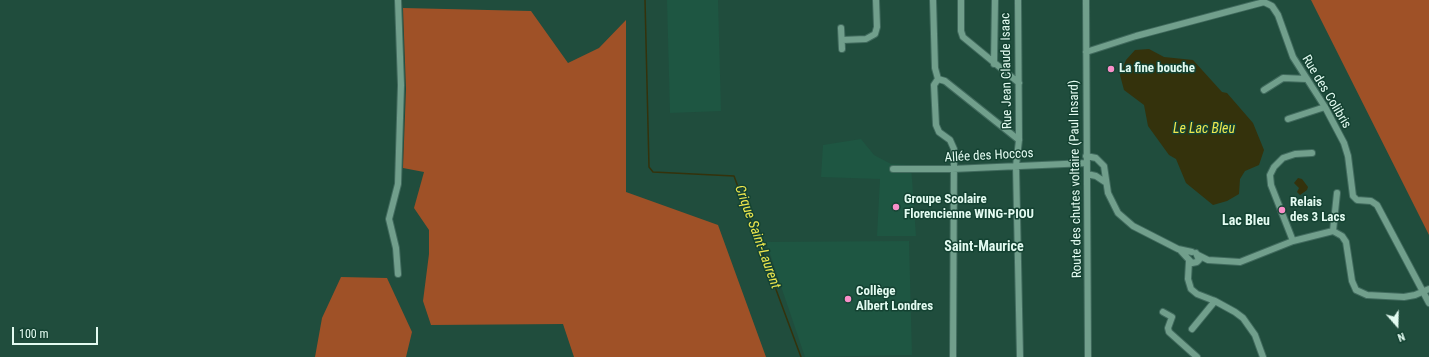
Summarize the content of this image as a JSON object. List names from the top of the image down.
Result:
{
  "streets": {
    "street": [
      "Rue Jean Claude Isaac",
      "Rue des Colibris",
      "Allée des Hoccos",
      "Route des chutes voltaire (Paul Insard)"
    ]
  },
  "crossings": [
    ["Rue Jean Claude Isaac", "Allée des Hoccos"],
    ["Rue des Colibris", "Route des chutes voltaire (Paul Insard)"],
    ["Allée des Hoccos", "Route des chutes voltaire (Paul Insard)"]
  ],
  "districts": ["Lac Bleu", "Saint-Maurice"],
  "water": ["Le Lac Bleu", "Crique Saint-Laurent"],
  "places": [
    "La fine bouche",
    "Groupe Scolaire Florencienne WING-PIOU",
    "Relais des 3 Lacs",
    "Collège Albert Londres"
  ],
  "scale_bar": "100 m",
  "north": "bottom"
}
